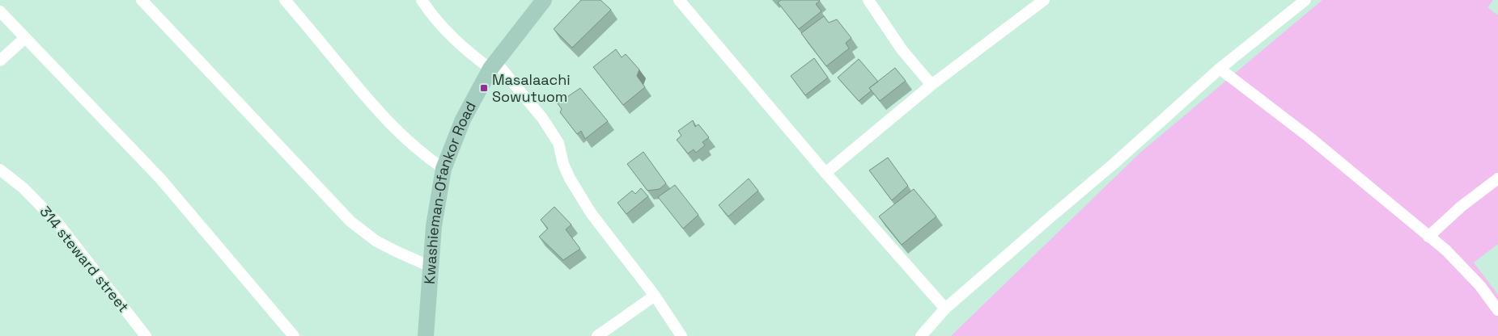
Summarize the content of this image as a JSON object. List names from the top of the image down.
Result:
{
  "streets": {
    "main road": ["Kwashieman-Ofankor Road"],
    "street": ["314 steward street"]
  },
  "places": {
    "transit": ["Masalaachi Sowutuom"]
  }
}
